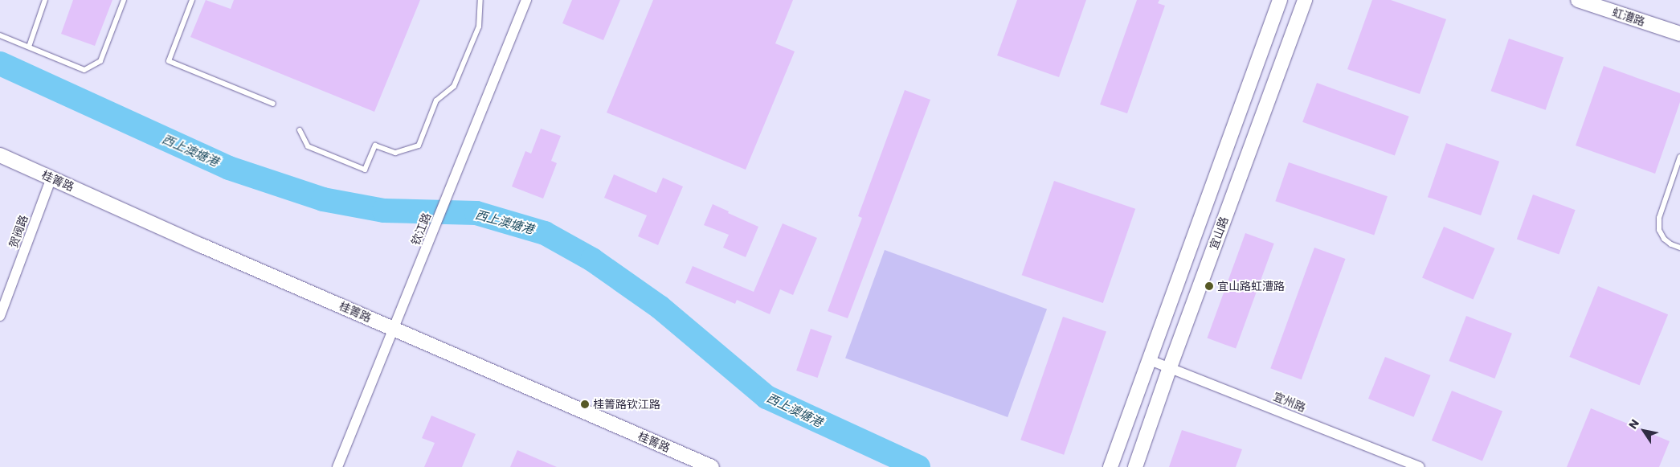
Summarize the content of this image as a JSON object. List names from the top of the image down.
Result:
{
  "streets": {
    "main road": ["虹漕路", "桂箐路", "宜山路"],
    "street": ["钦江路", "贺阀路", "宜州路"]
  },
  "crossings": [
    ["桂箐路", "钦江路"],
    ["桂箐路", "贺阀路"],
    ["宜山路", "宜州路"]
  ],
  "water": ["西上澳塘港"],
  "places": ["宜山路虹漕路", "桂箐路钦江路"],
  "north": "top left"
}
